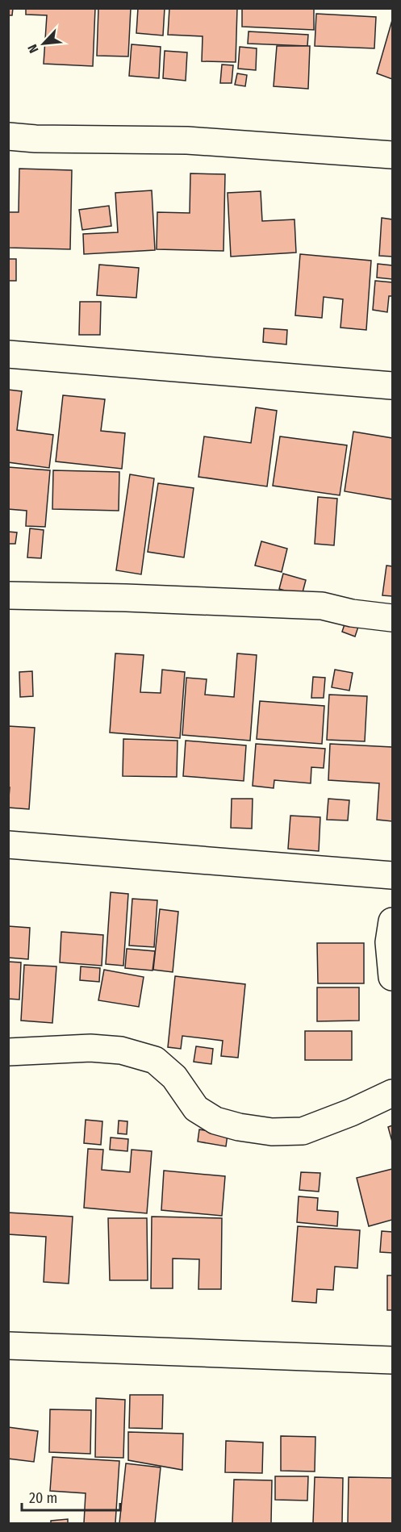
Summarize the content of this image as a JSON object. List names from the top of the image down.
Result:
{
  "scale_bar": "20 m",
  "north": "bottom left"
}
